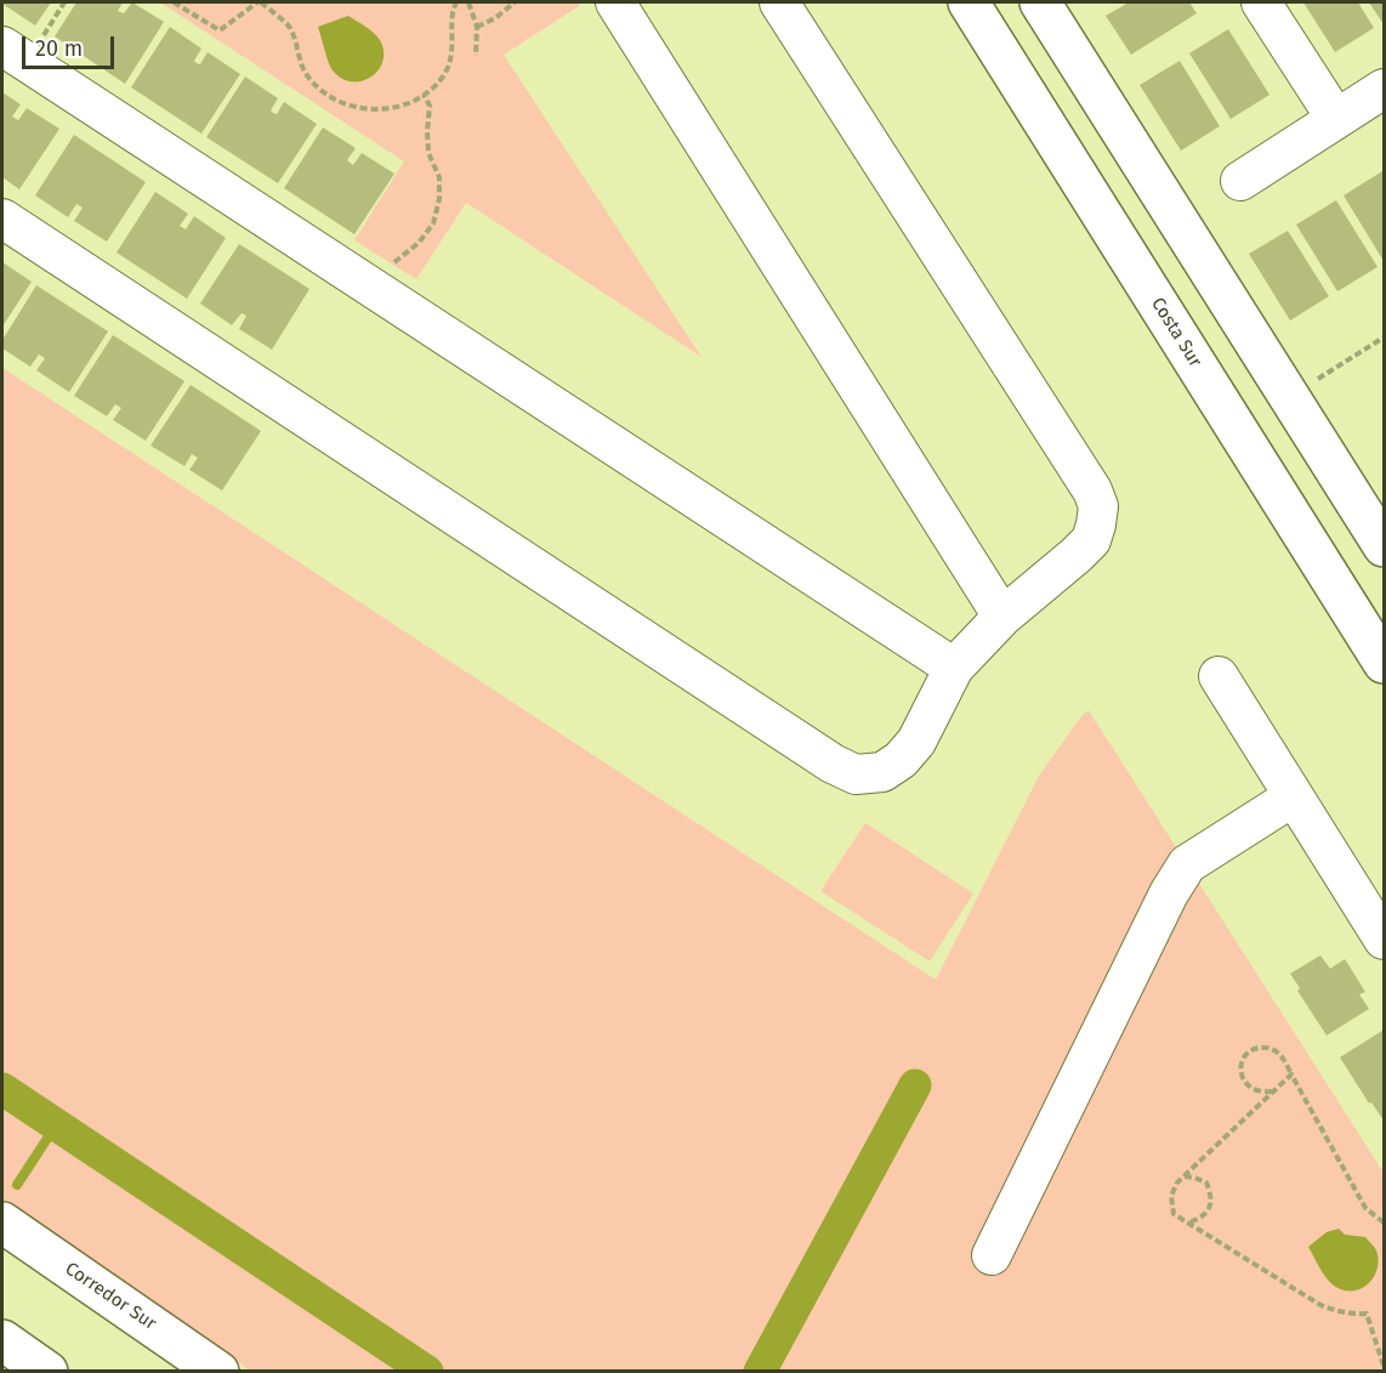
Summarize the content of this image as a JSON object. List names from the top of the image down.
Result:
{
  "streets": {
    "main road": ["Costa Sur", "Corredor Sur"]
  },
  "scale_bar": "20 m"
}
